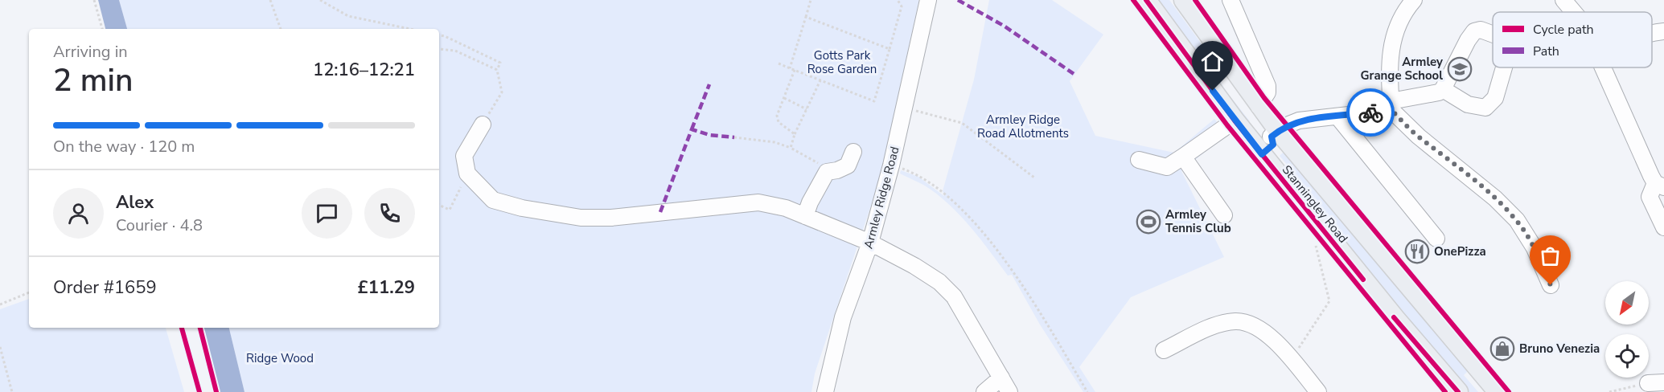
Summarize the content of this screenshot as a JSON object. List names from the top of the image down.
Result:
{
  "streets": {
    "main road": ["Stanningley Road"],
    "street": ["Armley Ridge Road"]
  },
  "parks": ["Gotts Park Rose Garden", "Armley Ridge Road Allotments", "Ridge Wood"],
  "places": {
    "school or university": ["Armley Grange School"],
    "sports": ["Armley Tennis Club"],
    "restaurant": ["OnePizza"],
    "shop": ["Bruno Venezia"]
  },
  "legend": ["Cycle path", "Path"],
  "north": "bottom left",
  "page": {
    "heading": ["2 min", "Arriving in", "12:16–12:21"],
    "panel": [
      "Alex",
      "Courier · 4.8",
      "Order #1659",
      "£11.29"
    ],
    "bar": "On the way · 120 m"
  }
}
